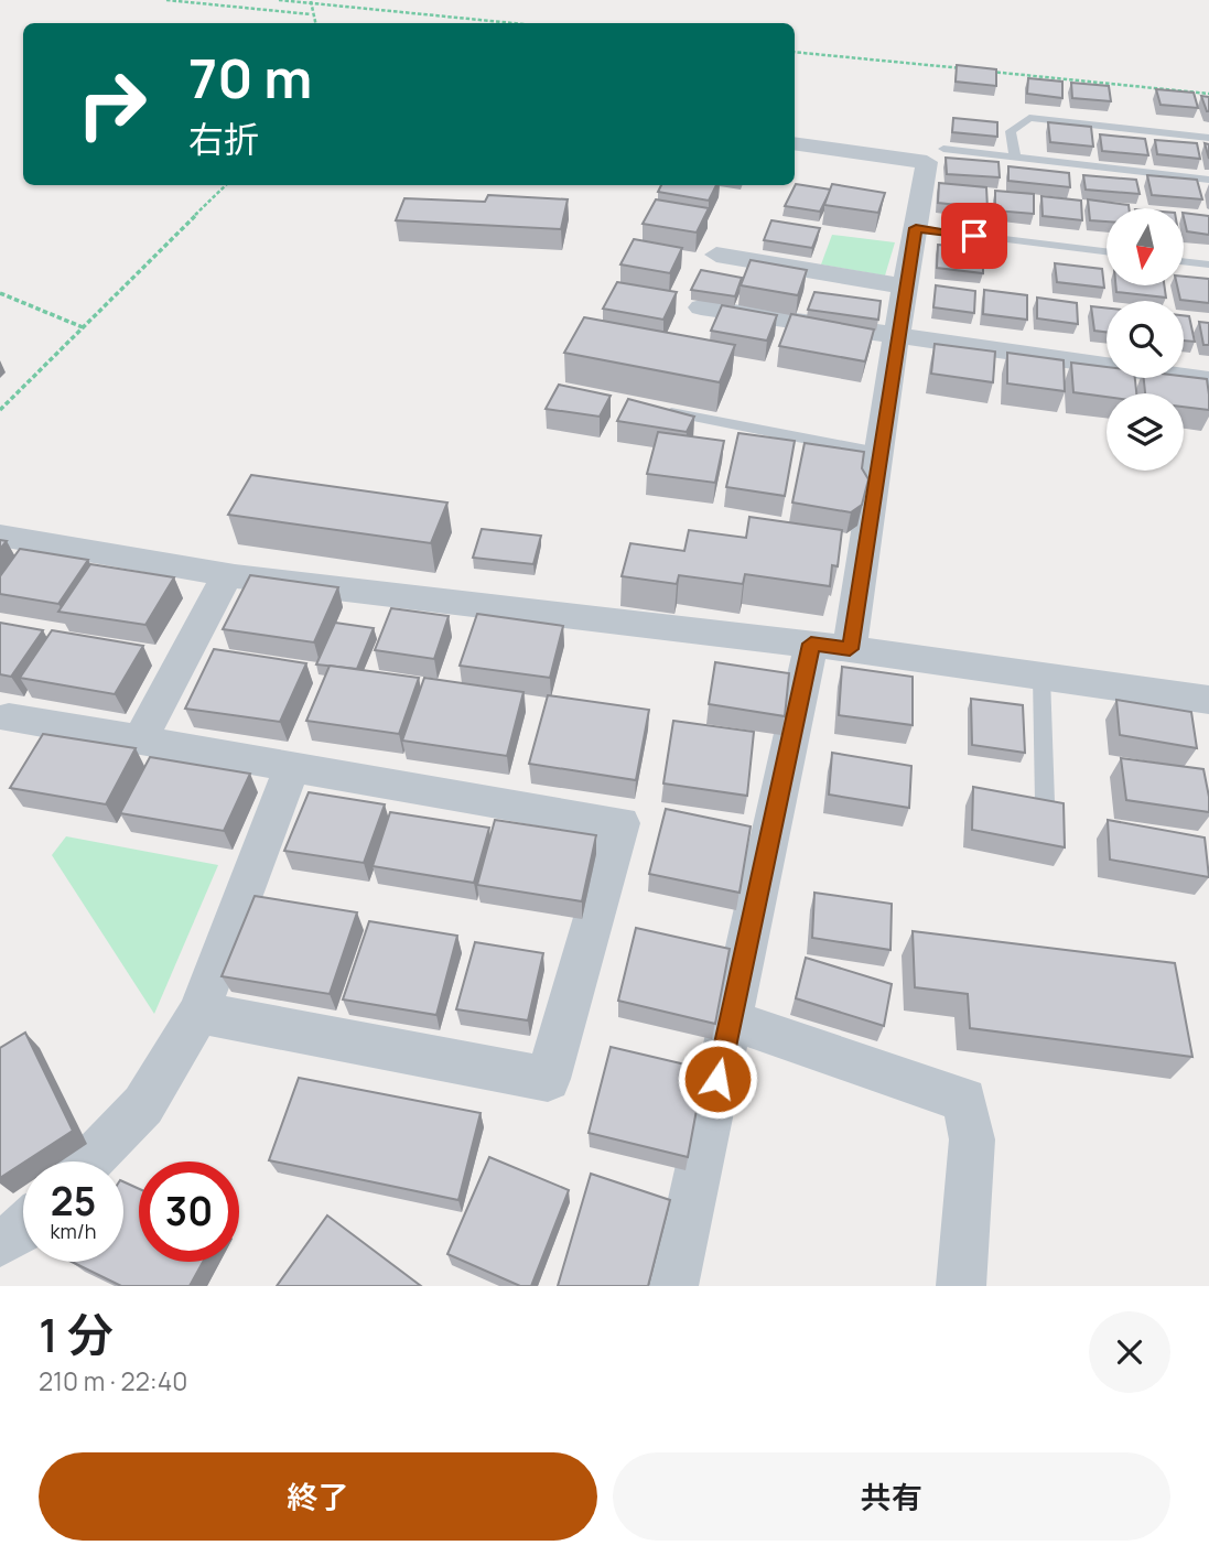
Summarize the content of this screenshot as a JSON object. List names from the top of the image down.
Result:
{
  "north": "bottom",
  "page": {
    "turn": ["70 m", "右折"],
    "speed": "25 km/h",
    "limit": "30",
    "heading": ["1 分", "210 m · 22:40"],
    "buttons": ["終了", "共有"]
  }
}
